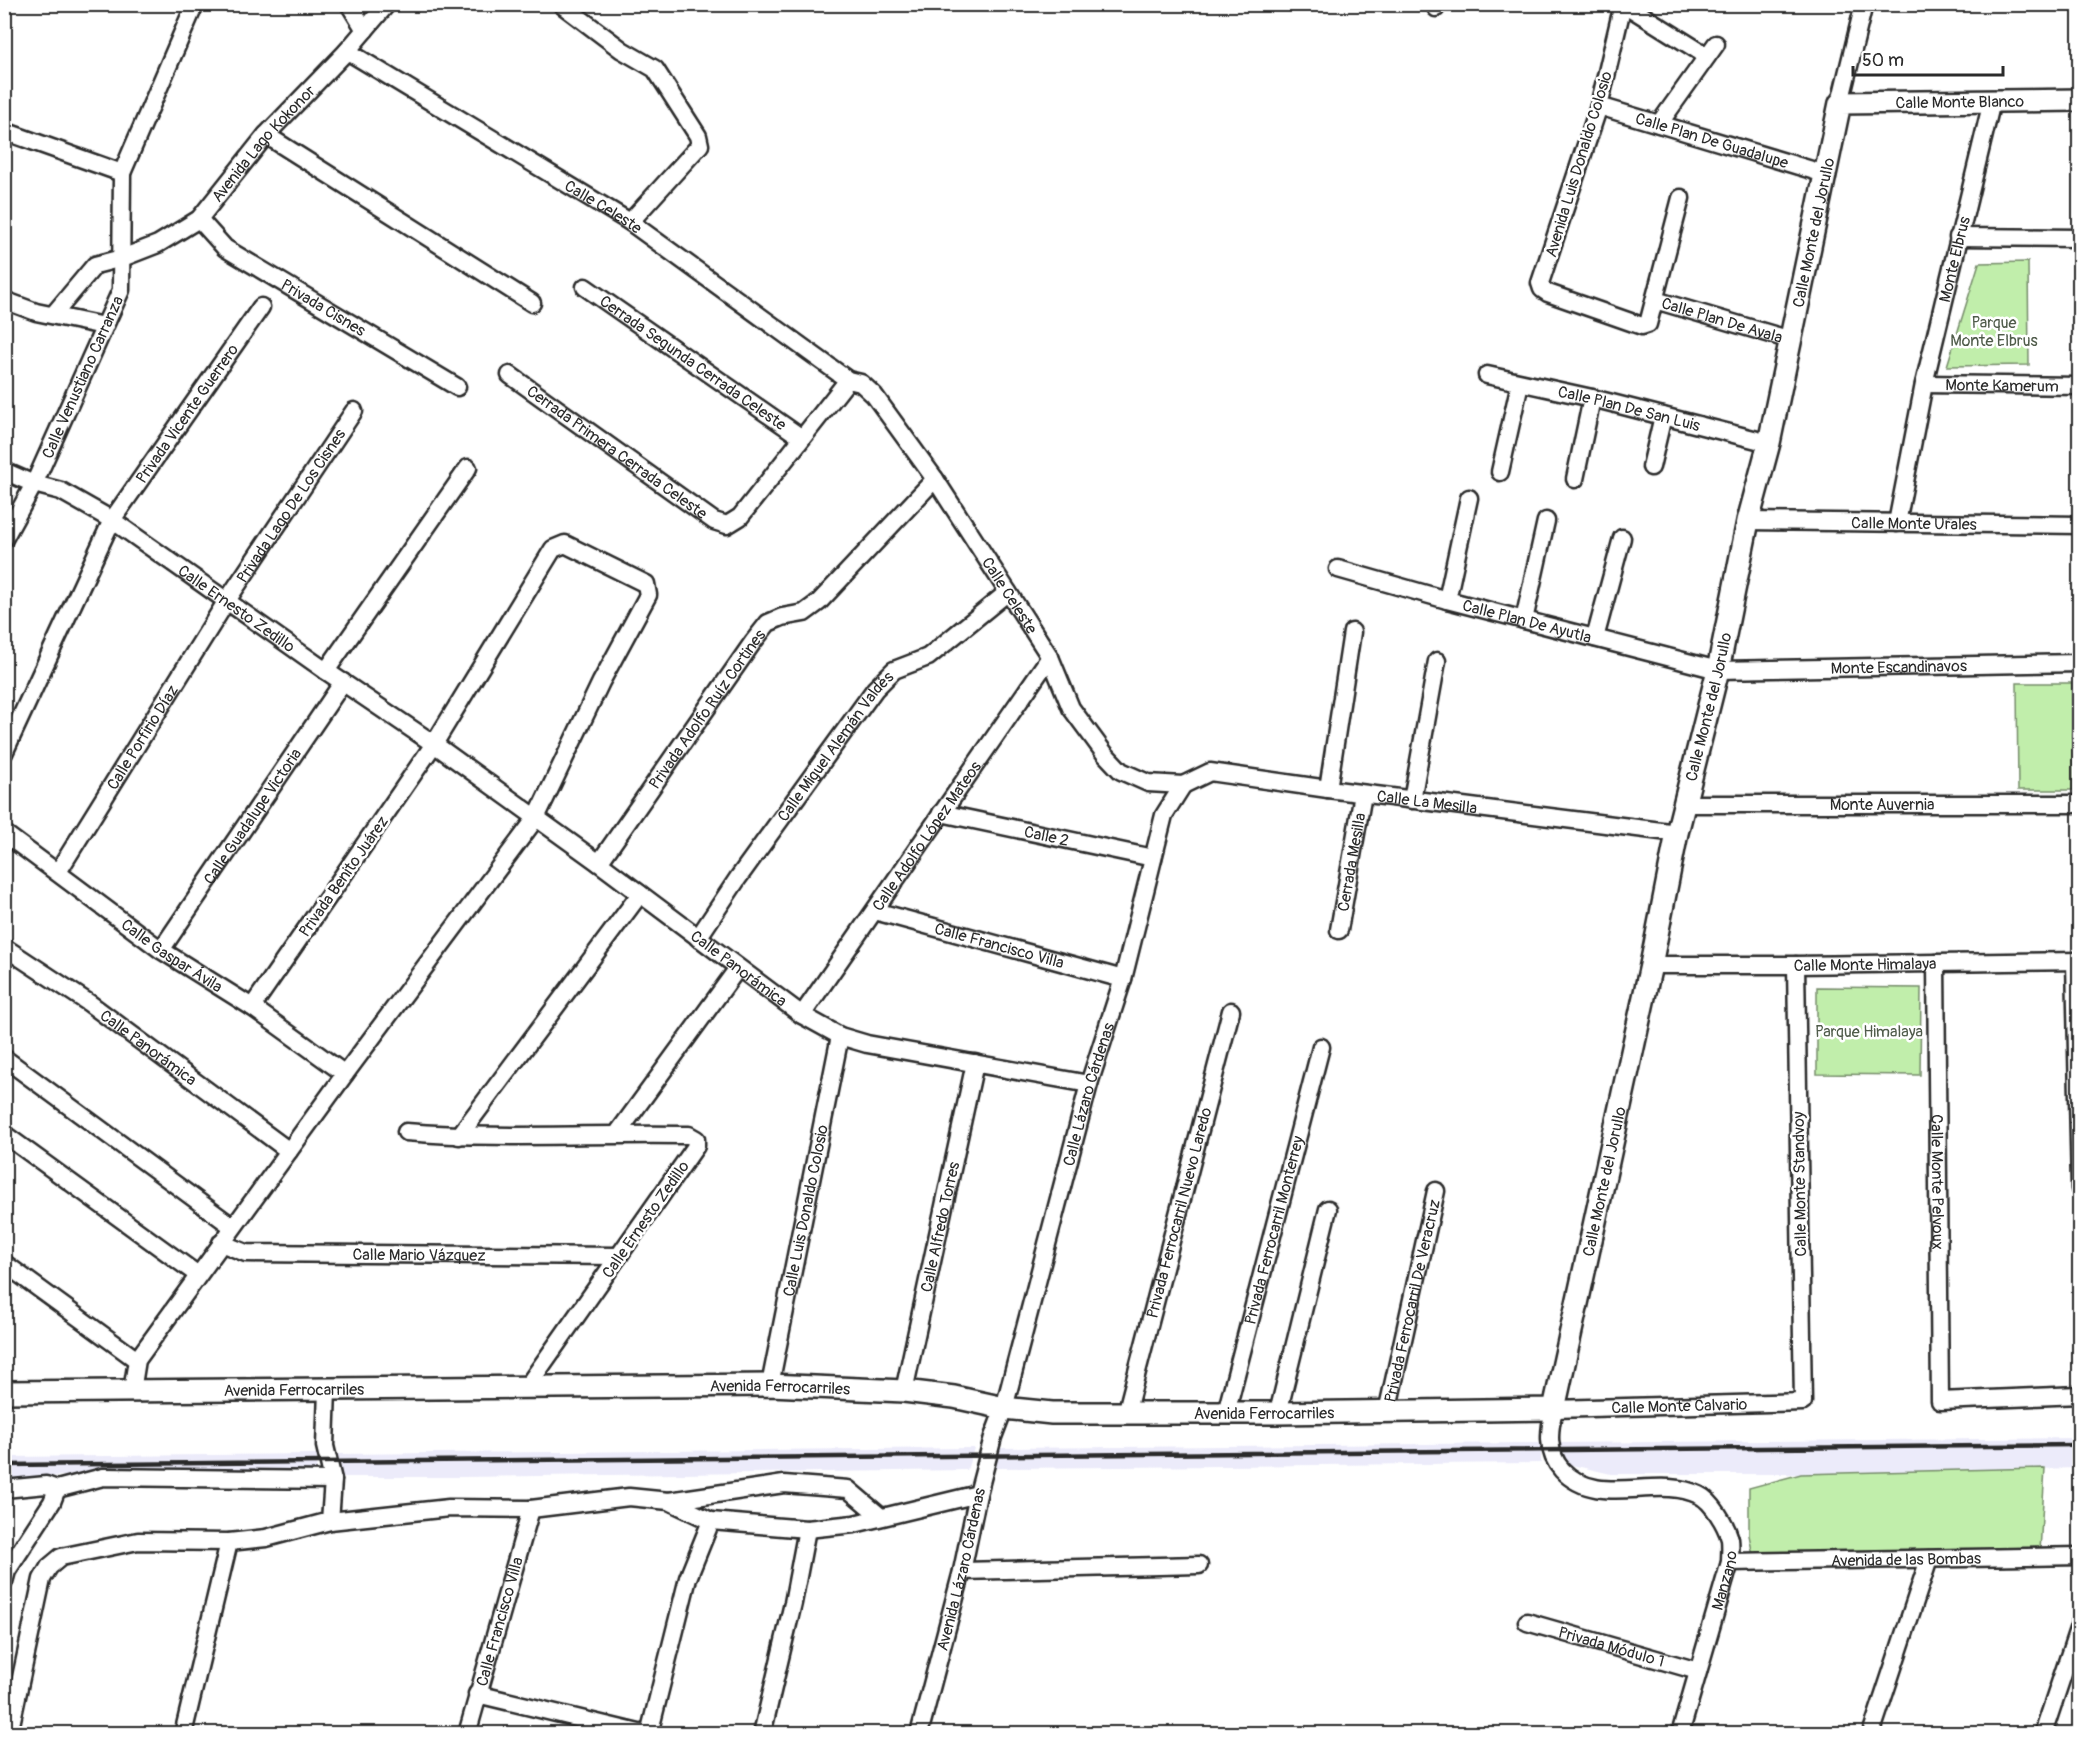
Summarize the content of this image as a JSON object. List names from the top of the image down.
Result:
{
  "streets": {
    "street": [
      "Calle Monte Blanco",
      "Calle Plan De Guadalupe",
      "Avenida Lago Kokonor",
      "Avenida Luis Donaldo Colosio",
      "Calle Celeste",
      "Calle Monte del Jorullo",
      "Monte Elbrus",
      "Privada Cisnes",
      "Calle Plan De Ayala",
      "Cerrada Segunda Cerrada Celeste",
      "Calle Venustiano Carranza",
      "Monte Kamerum",
      "Calle Plan De San Luis",
      "Privada Vicente Guerrero",
      "Cerrada Primera Cerrada Celeste",
      "Privada Lago De Los Cisnes",
      "Calle Monte Urales",
      "Calle Ernesto Zedillo",
      "Calle Plan De Ayutla",
      "Monte Escandinavos",
      "Privada Adolfo Ruíz Cortines",
      "Calle Porfirio Díaz",
      "Calle Miguel Alemán Valdés",
      "Calle La Mesilla",
      "Monte Auvernia",
      "Calle Guadalupe Victoria",
      "Calle Adolfo López Mateos",
      "Calle 2",
      "Cerrada Mesilla",
      "Privada Benito Juárez",
      "Calle Francisco Villa",
      "Calle Gaspar Ávila",
      "Calle Monte Himalaya",
      "Calle Panorámica",
      "Calle Lázaro Cárdenas",
      "Calle Monte Pelvoux",
      "Calle Monte Standvoy",
      "Calle Luis Donaldo Colosio",
      "Privada Ferrocarril Nuevo Laredo",
      "Calle Alfredo Torres",
      "Privada Ferrocarril Monterrey",
      "Calle Mario Vázquez",
      "Privada Ferrocarril De Veracruz",
      "Avenida Ferrocarriles",
      "Calle Monte Calvario",
      "Avenida de las Bombas",
      "Avenida Lázaro Cárdenas",
      "Manzano",
      "Privada Módulo 1"
    ]
  },
  "crossings": [
    ["Calle Monte Blanco", "Calle Monte del Jorullo"],
    ["Calle Monte Blanco", "Monte Elbrus"],
    ["Calle Plan De Guadalupe", "Avenida Luis Donaldo Colosio"],
    ["Calle Plan De Guadalupe", "Calle Monte del Jorullo"],
    ["Avenida Lago Kokonor", "Calle Celeste"],
    ["Avenida Lago Kokonor", "Privada Cisnes"],
    ["Avenida Lago Kokonor", "Calle Venustiano Carranza"],
    ["Avenida Luis Donaldo Colosio", "Calle Plan De Ayala"],
    ["Calle Celeste", "Privada Adolfo Ruíz Cortines"],
    ["Calle Celeste", "Calle Miguel Alemán Valdés"],
    ["Calle Celeste", "Calle La Mesilla"],
    ["Calle Celeste", "Calle Adolfo López Mateos"],
    ["Calle Celeste", "Calle Lázaro Cárdenas"],
    ["Calle Monte del Jorullo", "Calle Plan De Ayala"],
    ["Calle Monte del Jorullo", "Calle Plan De San Luis"],
    ["Calle Monte del Jorullo", "Calle Monte Urales"],
    ["Calle Monte del Jorullo", "Calle Plan De Ayutla"],
    ["Calle Monte del Jorullo", "Monte Escandinavos"],
    ["Calle Monte del Jorullo", "Calle La Mesilla"],
    ["Calle Monte del Jorullo", "Monte Auvernia"],
    ["Calle Monte del Jorullo", "Calle Monte Himalaya"],
    ["Calle Monte del Jorullo", "Avenida Ferrocarriles"],
    ["Calle Monte del Jorullo", "Calle Monte Calvario"],
    ["Calle Monte del Jorullo", "Manzano"],
    ["Monte Elbrus", "Monte Kamerum"],
    ["Monte Elbrus", "Calle Monte Urales"],
    ["Cerrada Segunda Cerrada Celeste", "Cerrada Primera Cerrada Celeste"],
    ["Calle Venustiano Carranza", "Calle Ernesto Zedillo"],
    ["Privada Vicente Guerrero", "Calle Ernesto Zedillo"],
    ["Privada Lago De Los Cisnes", "Calle Ernesto Zedillo"],
    ["Privada Lago De Los Cisnes", "Calle Porfirio Díaz"],
    ["Calle Ernesto Zedillo", "Calle Porfirio Díaz"],
    ["Calle Ernesto Zedillo", "Calle Guadalupe Victoria"],
    ["Calle Ernesto Zedillo", "Privada Benito Juárez"],
    ["Calle Ernesto Zedillo", "Calle Panorámica"],
    ["Calle Ernesto Zedillo", "Calle Mario Vázquez"],
    ["Calle Ernesto Zedillo", "Avenida Ferrocarriles"],
    ["Calle Plan De Ayutla", "Monte Escandinavos"],
    ["Privada Adolfo Ruíz Cortines", "Calle Panorámica"],
    ["Calle Porfirio Díaz", "Calle Gaspar Ávila"],
    ["Calle Miguel Alemán Valdés", "Calle Panorámica"],
    ["Calle La Mesilla", "Cerrada Mesilla"],
    ["Calle La Mesilla", "Calle Lázaro Cárdenas"],
    ["Calle Guadalupe Victoria", "Calle Gaspar Ávila"],
    ["Calle Adolfo López Mateos", "Calle 2"],
    ["Calle Adolfo López Mateos", "Calle Francisco Villa"],
    ["Calle Adolfo López Mateos", "Calle Panorámica"],
    ["Calle 2", "Calle Lázaro Cárdenas"],
    ["Privada Benito Juárez", "Calle Gaspar Ávila"],
    ["Privada Benito Juárez", "Calle Panorámica"],
    ["Calle Francisco Villa", "Calle Lázaro Cárdenas"],
    ["Calle Monte Himalaya", "Calle Monte Pelvoux"],
    ["Calle Monte Himalaya", "Calle Monte Standvoy"],
    ["Calle Panorámica", "Calle Lázaro Cárdenas"],
    ["Calle Panorámica", "Calle Luis Donaldo Colosio"],
    ["Calle Panorámica", "Calle Alfredo Torres"],
    ["Calle Lázaro Cárdenas", "Avenida Ferrocarriles"],
    ["Calle Lázaro Cárdenas", "Avenida Lázaro Cárdenas"],
    ["Calle Monte Standvoy", "Calle Monte Calvario"],
    ["Calle Luis Donaldo Colosio", "Avenida Ferrocarriles"],
    ["Privada Ferrocarril Nuevo Laredo", "Avenida Ferrocarriles"],
    ["Calle Alfredo Torres", "Avenida Ferrocarriles"],
    ["Privada Ferrocarril Monterrey", "Avenida Ferrocarriles"],
    ["Privada Ferrocarril De Veracruz", "Avenida Ferrocarriles"],
    ["Avenida Ferrocarriles", "Calle Monte Calvario"],
    ["Avenida Ferrocarriles", "Avenida Lázaro Cárdenas"],
    ["Avenida Ferrocarriles", "Manzano"],
    ["Calle Monte Calvario", "Manzano"],
    ["Avenida de las Bombas", "Manzano"],
    ["Manzano", "Privada Módulo 1"]
  ],
  "parks": ["Parque Monte Elbrus", "Parque Himalaya"],
  "scale_bar": "50 m"
}
